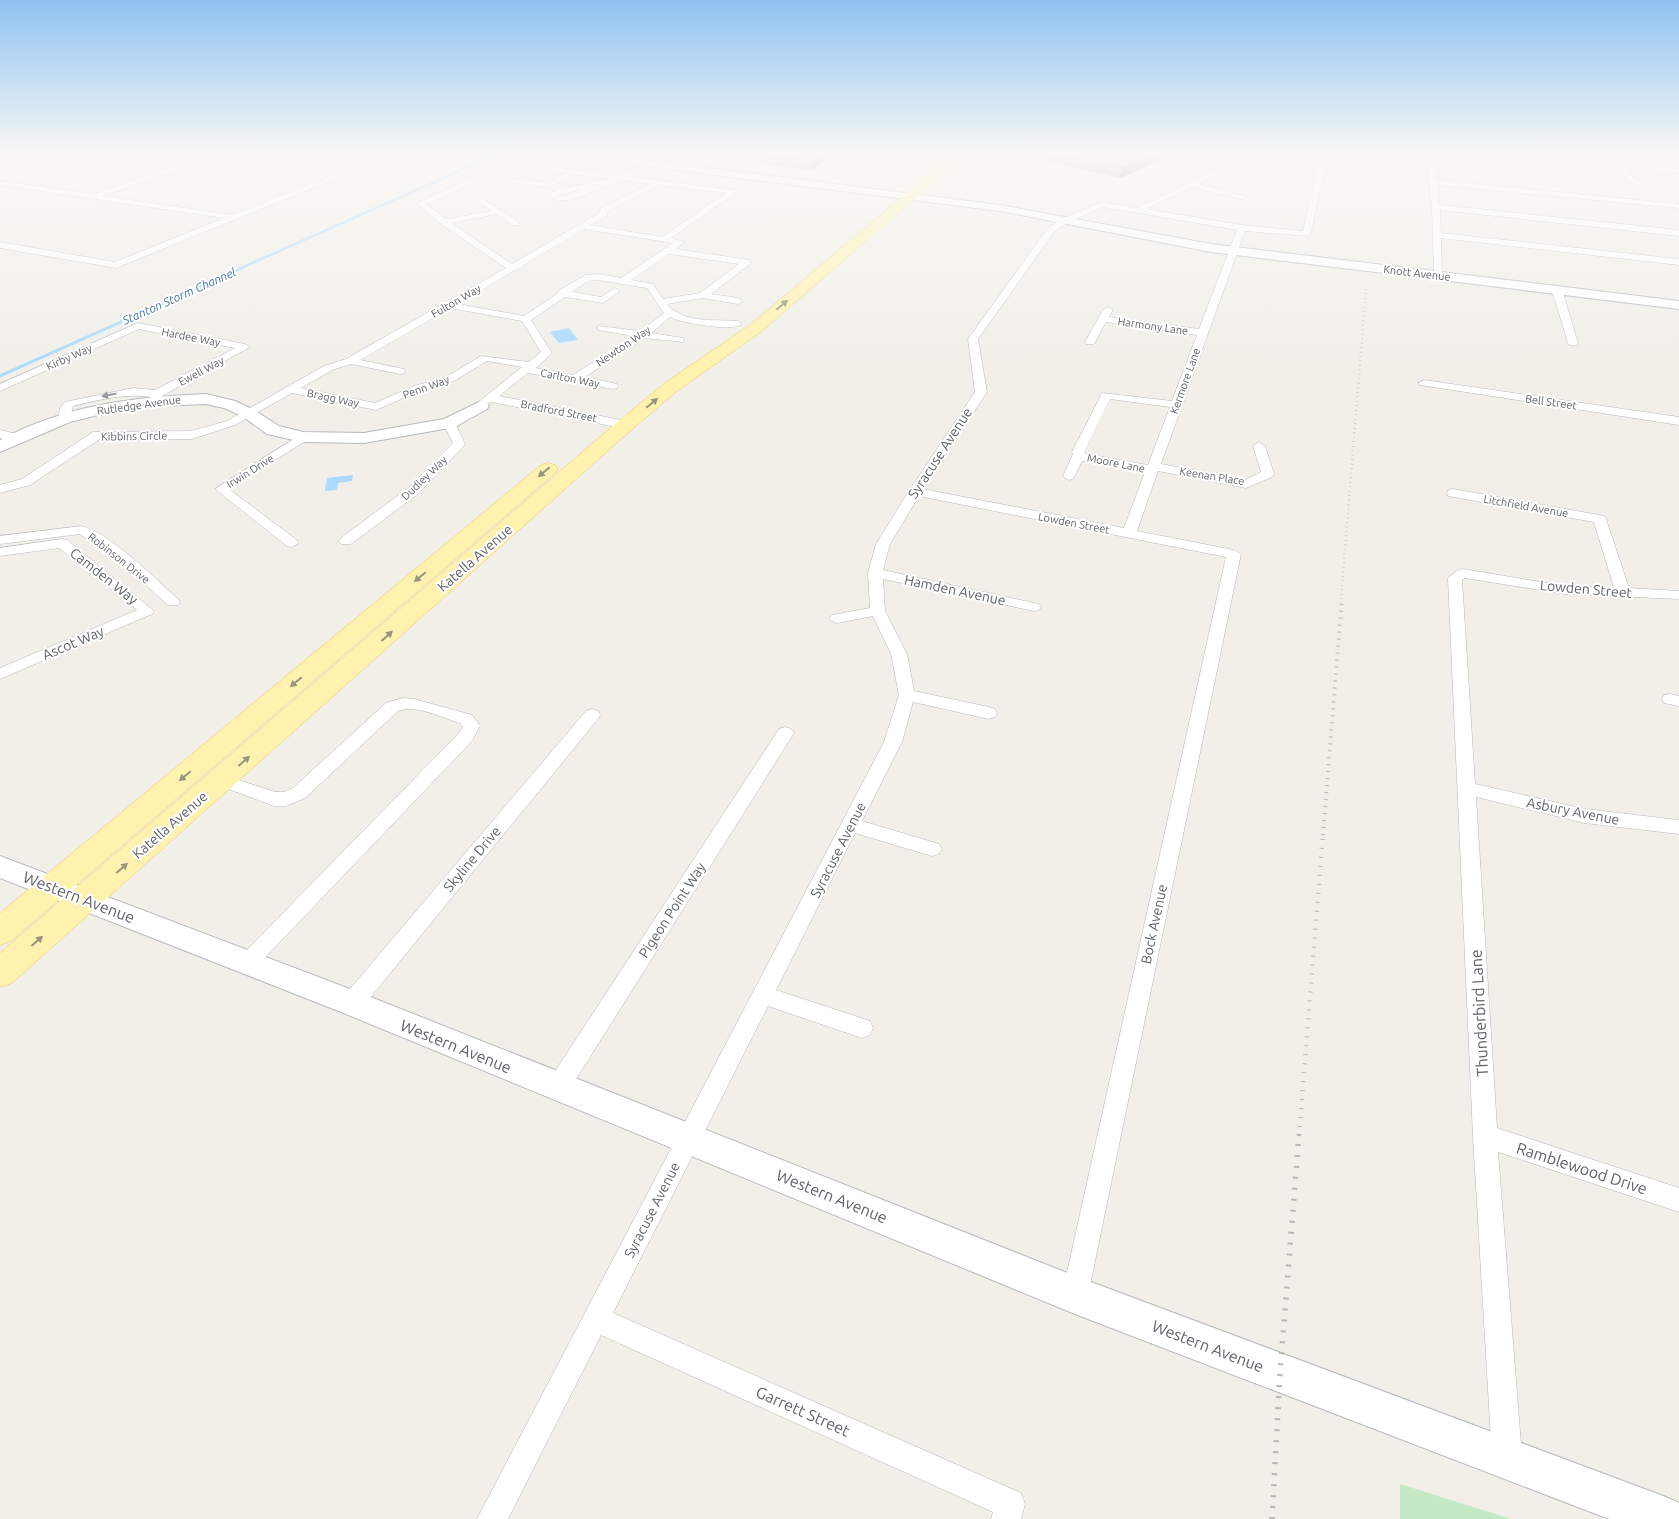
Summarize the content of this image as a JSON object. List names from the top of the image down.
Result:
{
  "streets": {
    "main road": [
      "Knott Avenue",
      "Rutledge Avenue",
      "Katella Avenue",
      "Western Avenue"
    ],
    "street": [
      "Fulton Way",
      "Harmony Lane",
      "Hardee Way",
      "Newton Way",
      "Kirby Way",
      "Ewell Way",
      "Carlton Way",
      "Kermore Lane",
      "Penn Way",
      "Bragg Way",
      "Bell Street",
      "Bradford Street",
      "Kibbins Circle",
      "Syracuse Avenue",
      "Moore Lane",
      "Irwin Drive",
      "Keenan Place",
      "Dudley Way",
      "Litchfield Avenue",
      "Lowden Street",
      "Robinson Drive",
      "Camden Way",
      "Hamden Avenue",
      "Ascot Way",
      "Asbury Avenue",
      "Skyline Drive",
      "Pigeon Point Way",
      "Bock Avenue",
      "Thunderbird Lane",
      "Ramblewood Drive",
      "Garrett Street"
    ]
  },
  "crossings": [
    ["Knott Avenue", "Kermore Lane"],
    ["Knott Avenue", "Syracuse Avenue"],
    ["Fulton Way", "Bragg Way"],
    ["Fulton Way", "Rutledge Avenue"],
    ["Fulton Way", "Kibbins Circle"],
    ["Harmony Lane", "Kermore Lane"],
    ["Hardee Way", "Kirby Way"],
    ["Hardee Way", "Ewell Way"],
    ["Newton Way", "Carlton Way"],
    ["Ewell Way", "Rutledge Avenue"],
    ["Carlton Way", "Penn Way"],
    ["Kermore Lane", "Moore Lane"],
    ["Kermore Lane", "Keenan Place"],
    ["Kermore Lane", "Lowden Street"],
    ["Penn Way", "Bragg Way"],
    ["Rutledge Avenue", "Bradford Street"],
    ["Rutledge Avenue", "Kibbins Circle"],
    ["Rutledge Avenue", "Irwin Drive"],
    ["Rutledge Avenue", "Dudley Way"],
    ["Bradford Street", "Katella Avenue"],
    ["Syracuse Avenue", "Lowden Street"],
    ["Syracuse Avenue", "Hamden Avenue"],
    ["Syracuse Avenue", "Western Avenue"],
    ["Syracuse Avenue", "Garrett Street"],
    ["Moore Lane", "Keenan Place"],
    ["Litchfield Avenue", "Lowden Street"],
    ["Lowden Street", "Bock Avenue"],
    ["Lowden Street", "Thunderbird Lane"],
    ["Katella Avenue", "Western Avenue"],
    ["Camden Way", "Ascot Way"],
    ["Asbury Avenue", "Thunderbird Lane"],
    ["Skyline Drive", "Western Avenue"],
    ["Western Avenue", "Pigeon Point Way"],
    ["Western Avenue", "Bock Avenue"],
    ["Western Avenue", "Thunderbird Lane"],
    ["Thunderbird Lane", "Ramblewood Drive"]
  ],
  "water": ["Stanton Storm Channel"]
}
